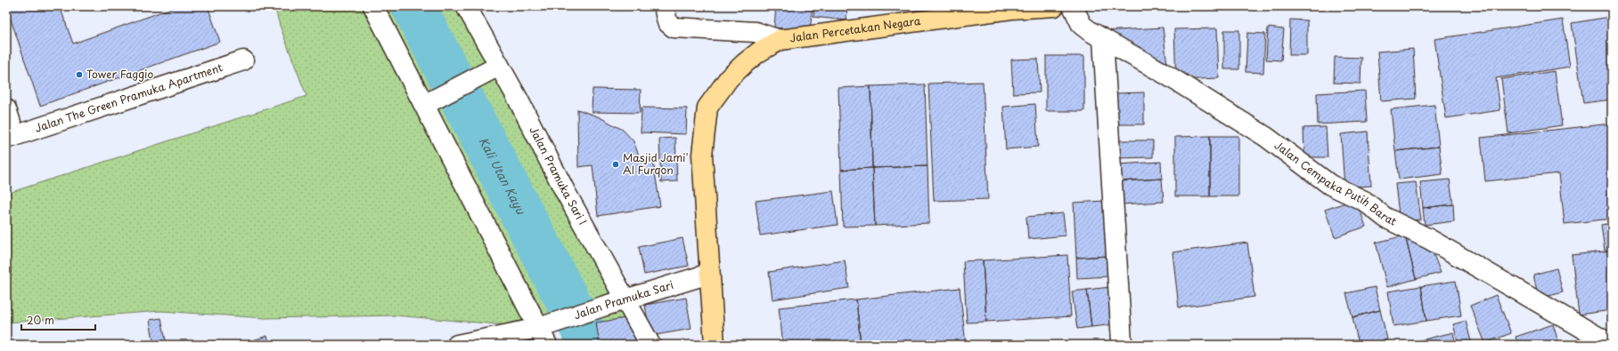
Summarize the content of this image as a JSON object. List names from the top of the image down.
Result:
{
  "streets": {
    "main road": ["Jalan Percetakan Negara"],
    "street": [
      "Jalan The Green Pramuka Apartment",
      "Jalan Pramuka Sari I",
      "Jalan Cempaka Putih Barat",
      "Jalan Pramuka Sari"
    ]
  },
  "crossings": [
    ["Jalan Percetakan Negara", "Jalan Pramuka Sari"],
    ["Jalan Pramuka Sari I", "Jalan Pramuka Sari"]
  ],
  "water": ["Kali Utan Kayu"],
  "places": ["Tower Faggio", "Masjid Jami' Al Furqon"],
  "scale_bar": "20 m"
}
